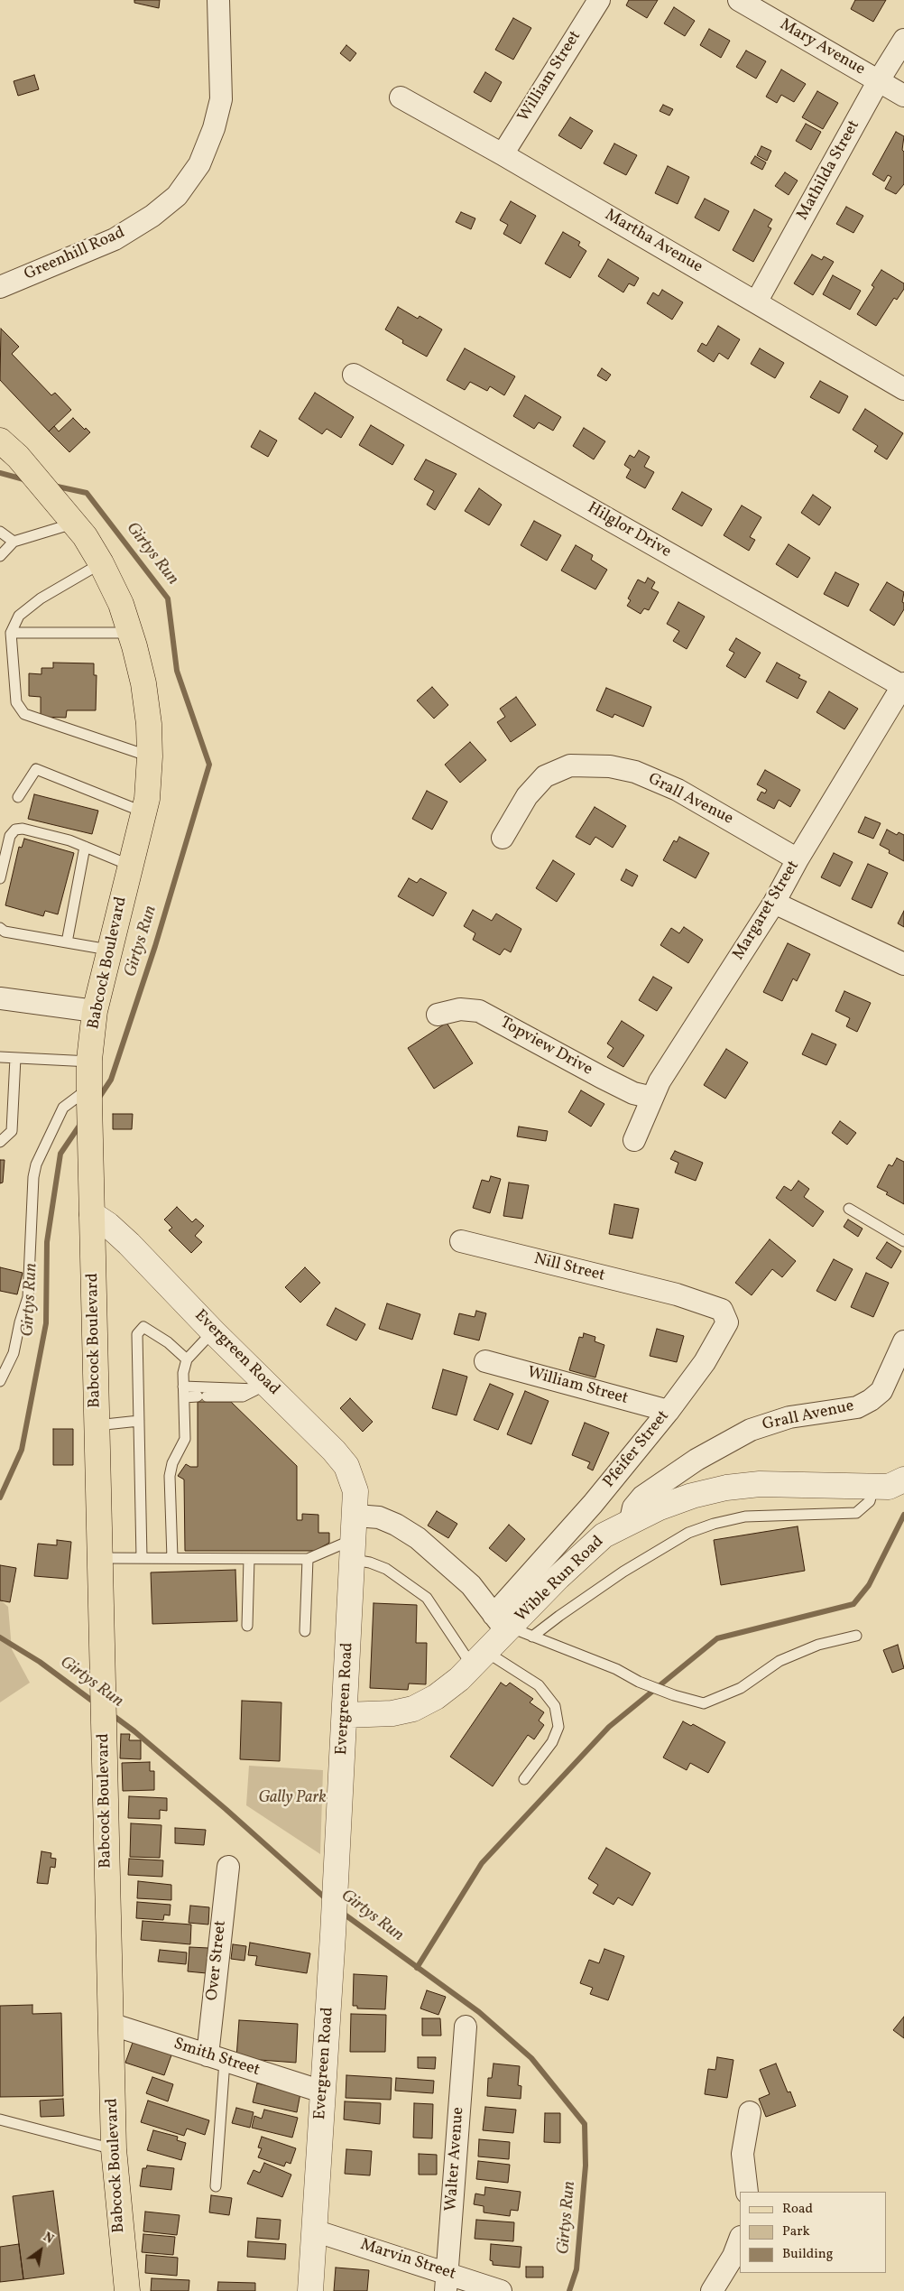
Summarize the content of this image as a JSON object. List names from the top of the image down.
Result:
{
  "streets": {
    "main road": ["Babcock Boulevard"],
    "street": [
      "Mary Avenue",
      "William Street",
      "Mathilda Street",
      "Martha Avenue",
      "Greenhill Road",
      "Hilglor Drive",
      "Grall Avenue",
      "Margaret Street",
      "Topview Drive",
      "Nill Street",
      "Evergreen Road",
      "Pfeifer Street",
      "Wible Run Road",
      "Over Street",
      "Smith Street",
      "Walter Avenue",
      "Marvin Street"
    ]
  },
  "crossings": [
    ["Mary Avenue", "Mathilda Street"],
    ["William Street", "Martha Avenue"],
    ["William Street", "Pfeifer Street"],
    ["Mathilda Street", "Martha Avenue"],
    ["Hilglor Drive", "Margaret Street"],
    ["Grall Avenue", "Margaret Street"],
    ["Grall Avenue", "Wible Run Road"],
    ["Margaret Street", "Topview Drive"],
    ["Babcock Boulevard", "Evergreen Road"],
    ["Babcock Boulevard", "Smith Street"],
    ["Nill Street", "Pfeifer Street"],
    ["Evergreen Road", "Wible Run Road"],
    ["Evergreen Road", "Smith Street"],
    ["Evergreen Road", "Marvin Street"],
    ["Pfeifer Street", "Wible Run Road"],
    ["Over Street", "Smith Street"],
    ["Walter Avenue", "Marvin Street"]
  ],
  "water": ["Girtys Run"],
  "parks": ["Gally Park"],
  "legend": ["Road", "Park", "Building"],
  "north": "top right"
}
